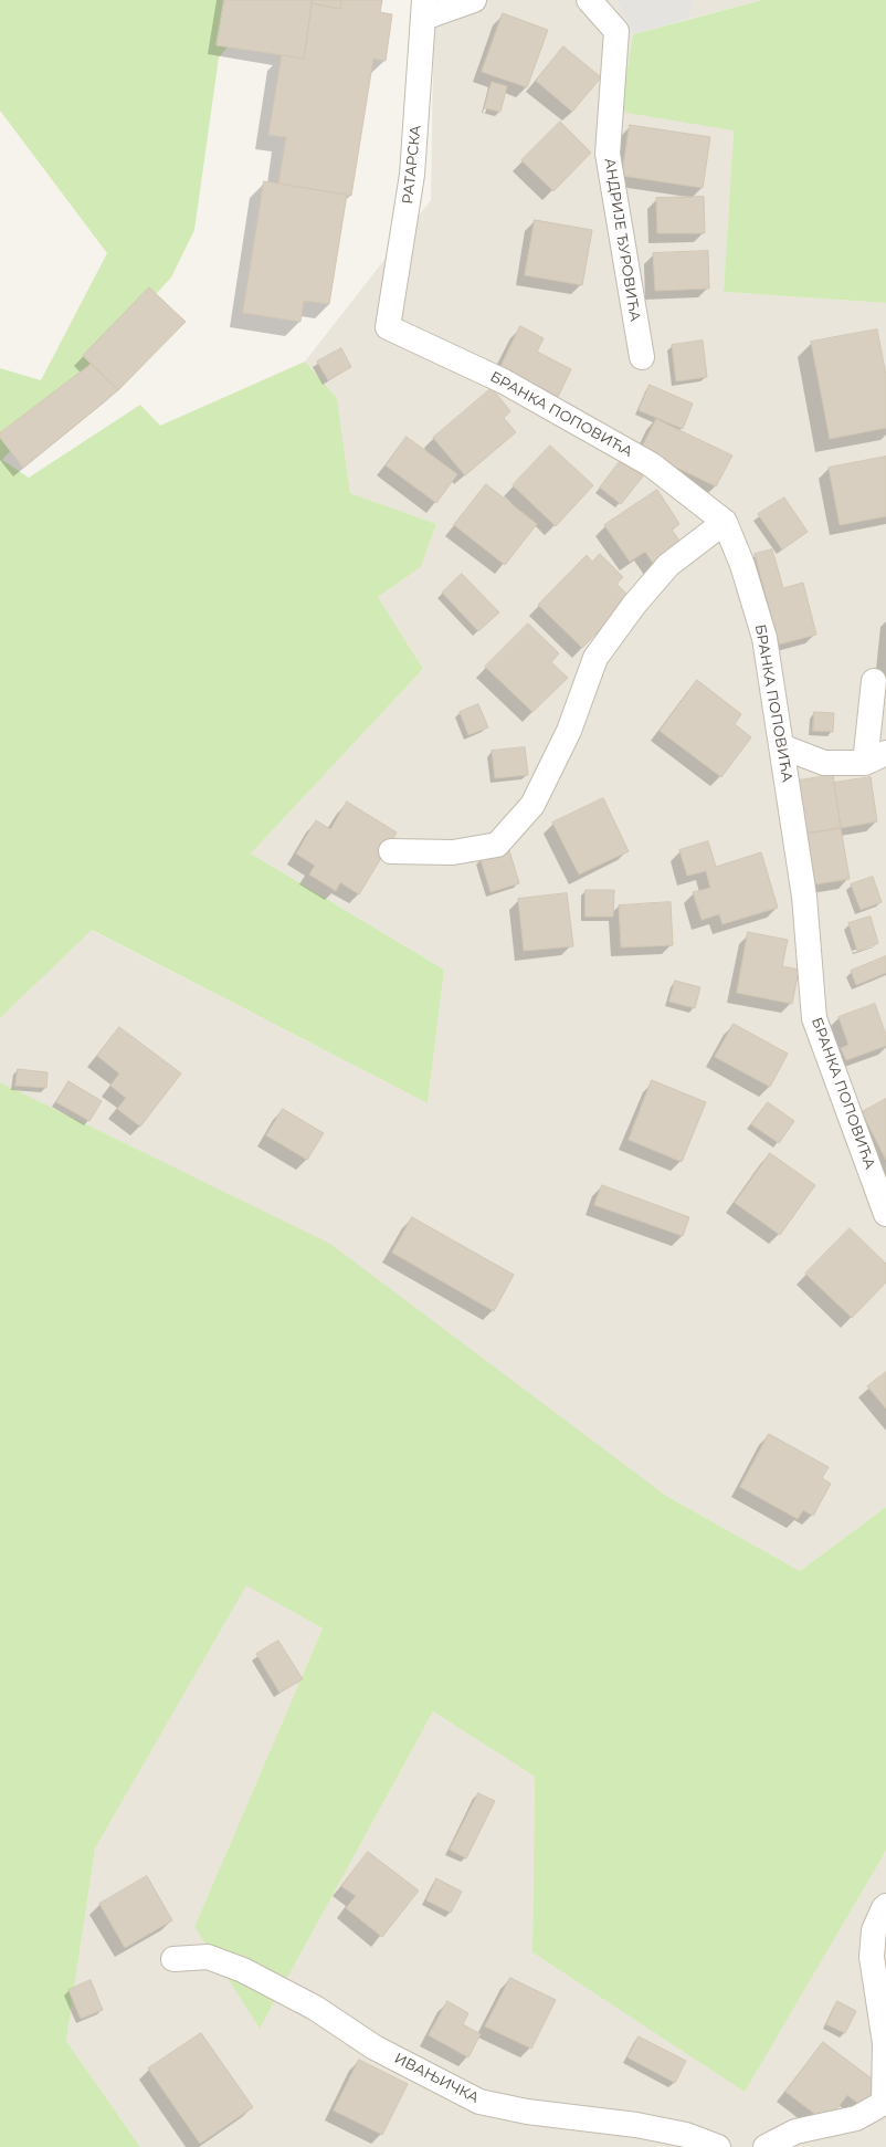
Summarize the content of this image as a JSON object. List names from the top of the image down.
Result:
{
  "streets": {
    "street": [
      "РАТАРСКА",
      "АНДРИЈЕ ЂУРОВИЋА",
      "БРАНКА ПОПОВИЋА",
      "ИВАЊИЧКА"
    ]
  },
  "crossings": [
    ["РАТАРСКА", "БРАНКА ПОПОВИЋА"]
  ]
}
